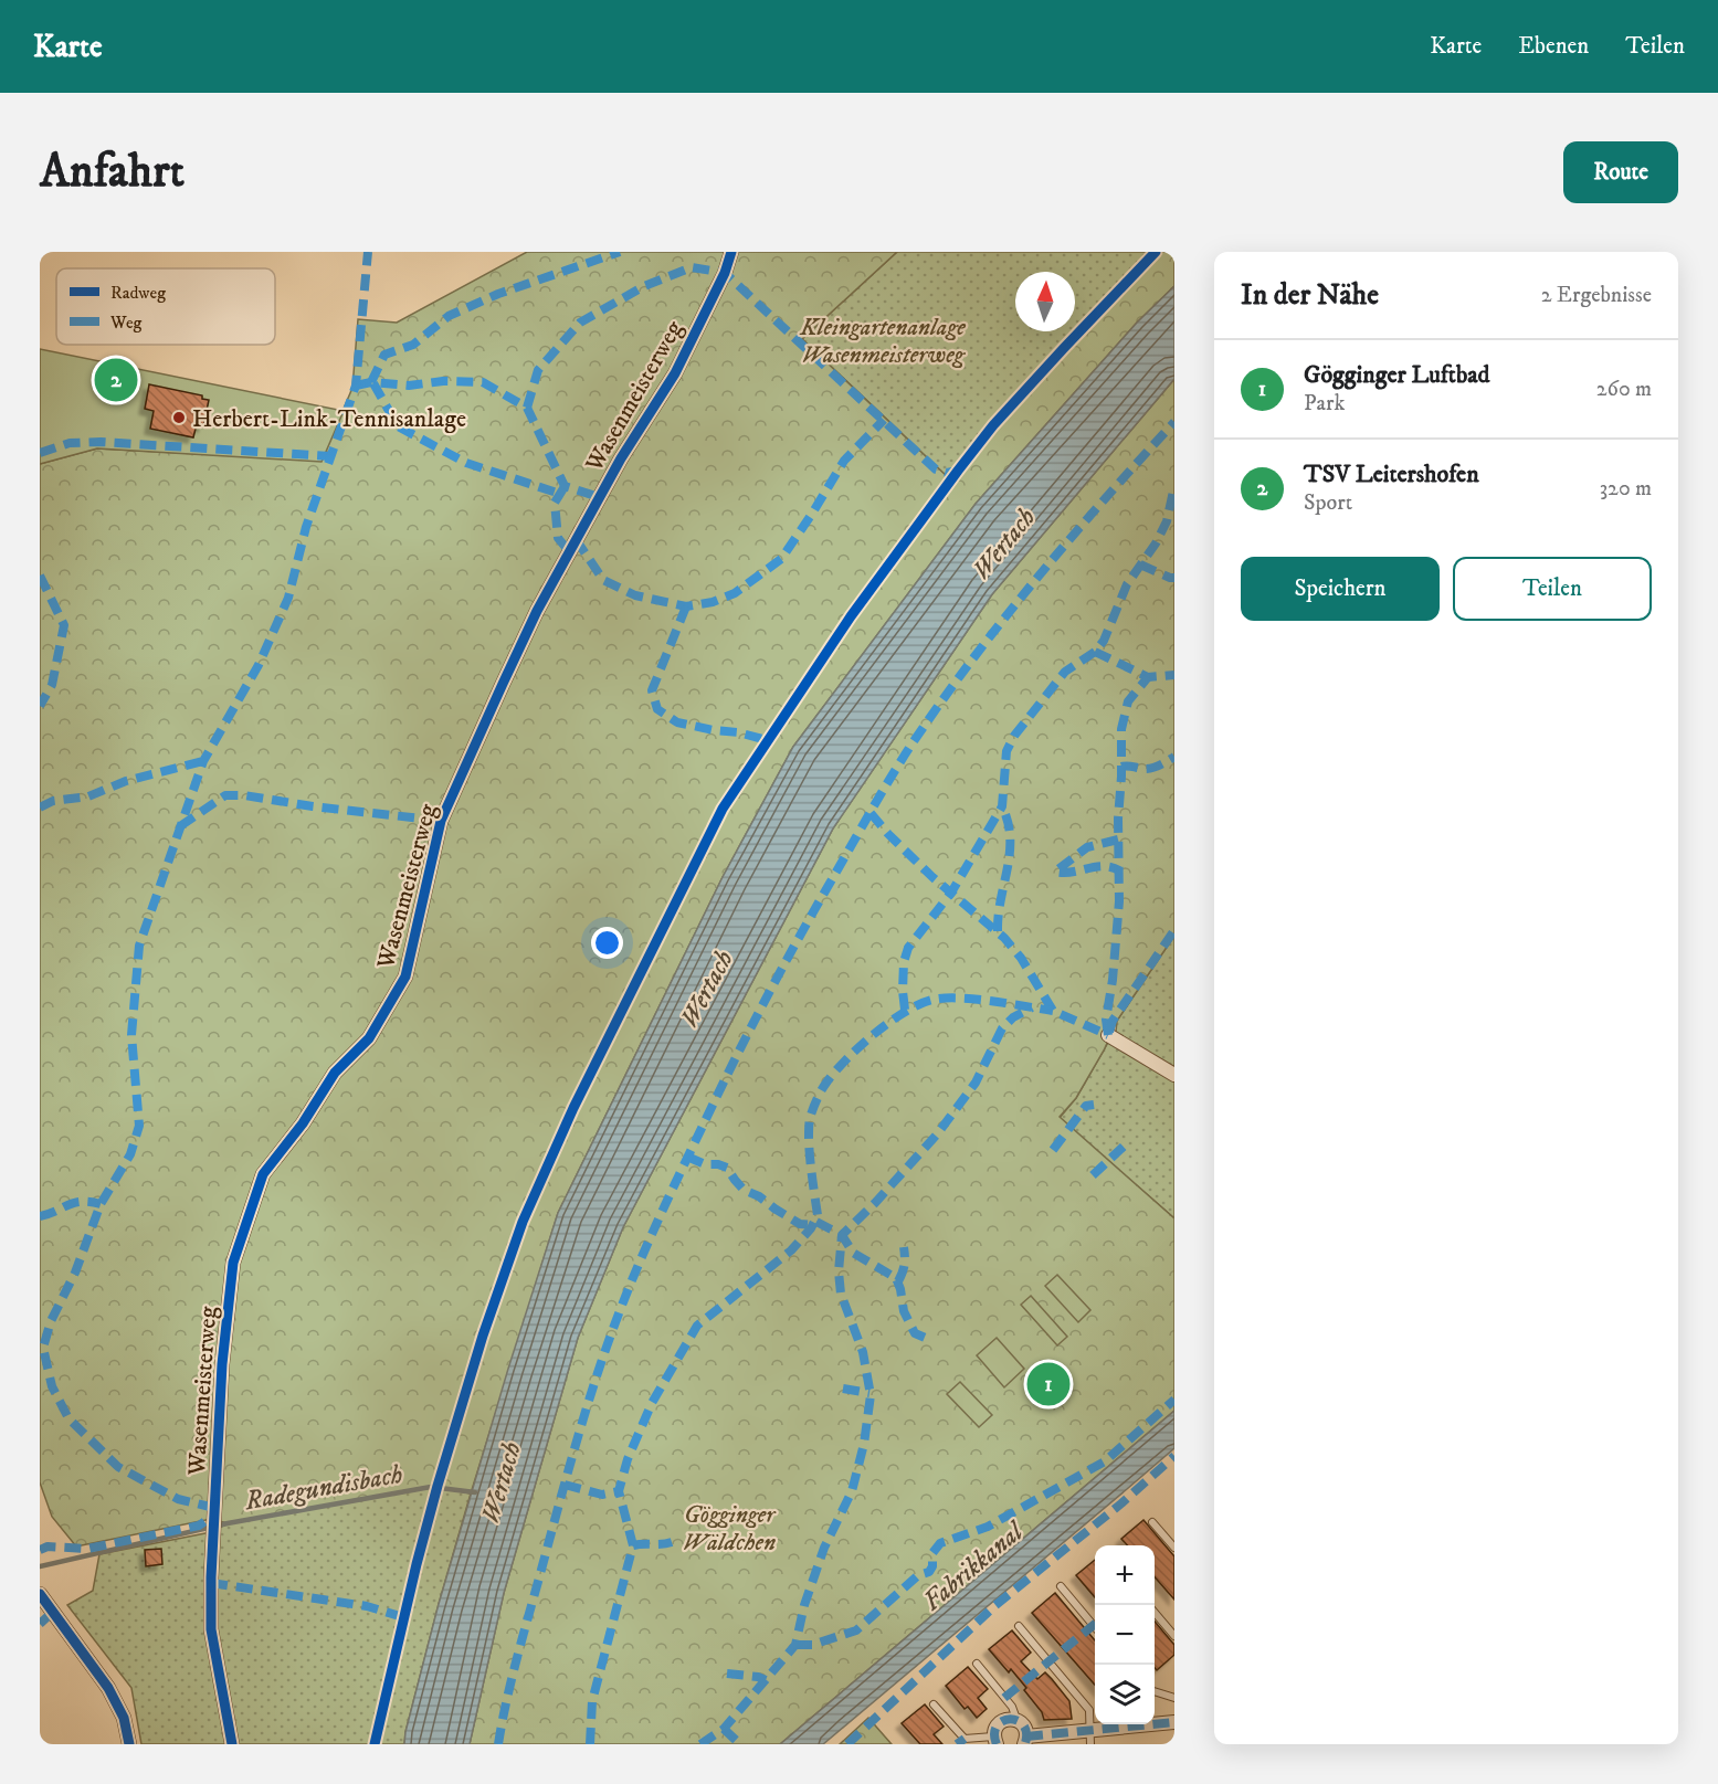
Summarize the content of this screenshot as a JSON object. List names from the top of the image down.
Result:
{
  "streets": {
    "street": ["Wasenmeisterweg"]
  },
  "water": ["Wertach", "Radegundisbach", "Fabrikkanal"],
  "parks": ["Kleingartenanlage Wasenmeisterweg", "Gögginger Wäldchen"],
  "places": ["Herbert-Link-Tennisanlage"],
  "legend": ["Radweg", "Weg"],
  "north": "top",
  "page": {
    "header": "Karte",
    "nav": ["Karte", "Ebenen", "Teilen"],
    "buttons": [
      "Route",
      ["Speichern", "Teilen"]
    ],
    "title": "Anfahrt",
    "heading": ["In der Nähe", "2 Ergebnisse"],
    "list": [
      {
        "mark": "1",
        "name": "Gögginger Luftbad",
        "note": "Park",
        "value": "260 m"
      },
      {
        "mark": "2",
        "name": "TSV Leitershofen",
        "note": "Sport",
        "value": "320 m"
      }
    ],
    "pins": ["2", "1"],
    "map_buttons": ["+", "−"]
  }
}
